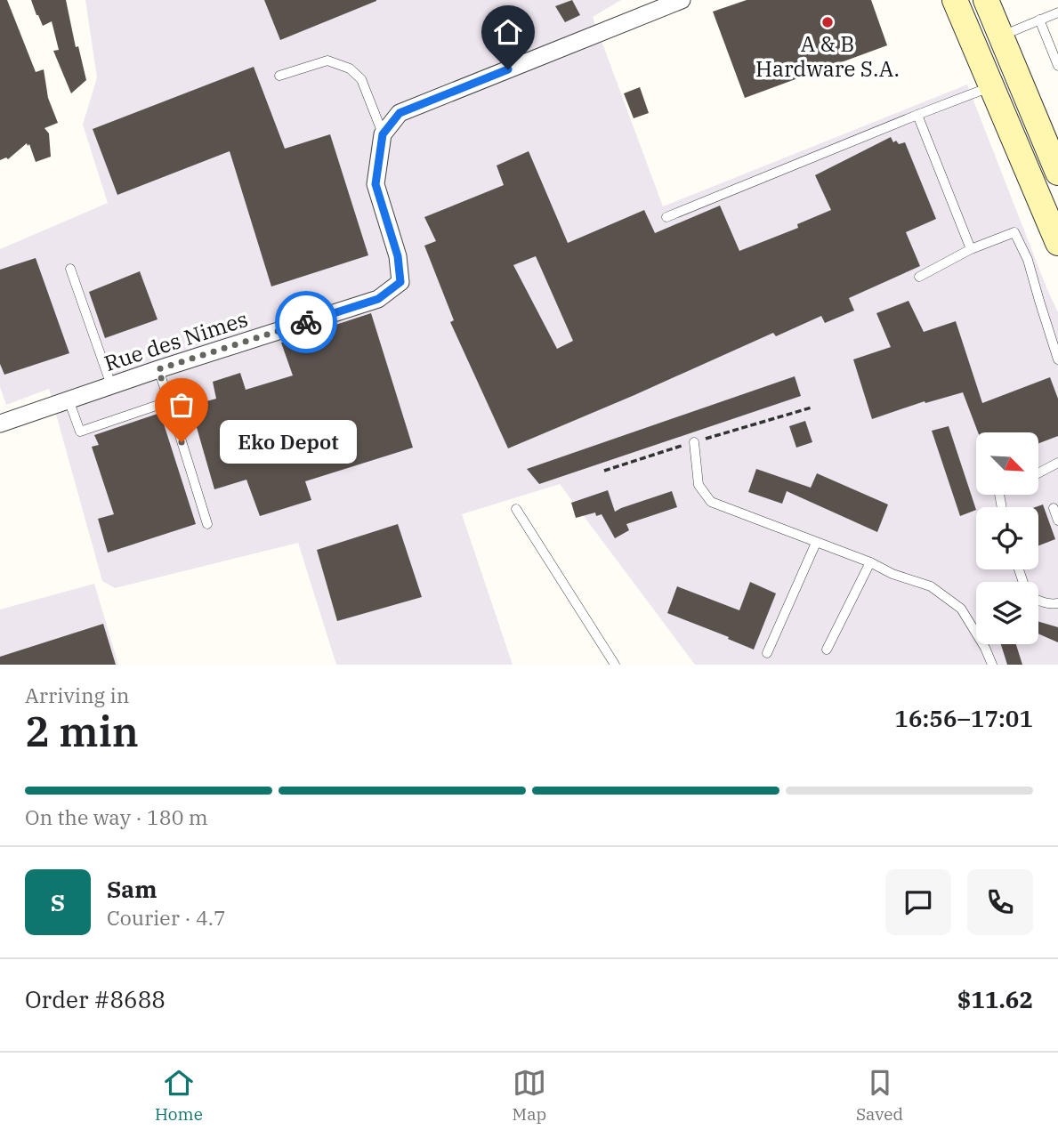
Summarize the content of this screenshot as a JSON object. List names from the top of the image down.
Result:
{
  "streets": {
    "street": ["Rue des Nimes"]
  },
  "places": ["A & B Hardware S.A.", "Eko Depot"],
  "north": "bottom right",
  "page": {
    "bubble": "Eko Depot",
    "heading": ["2 min", "Arriving in", "16:56–17:01"],
    "panel": [
      "Sam",
      "Courier · 4.7",
      "Order #8688",
      "$11.62"
    ],
    "bar": "On the way · 180 m",
    "round": "S",
    "tabs": ["Home", "Map", "Saved"]
  }
}
